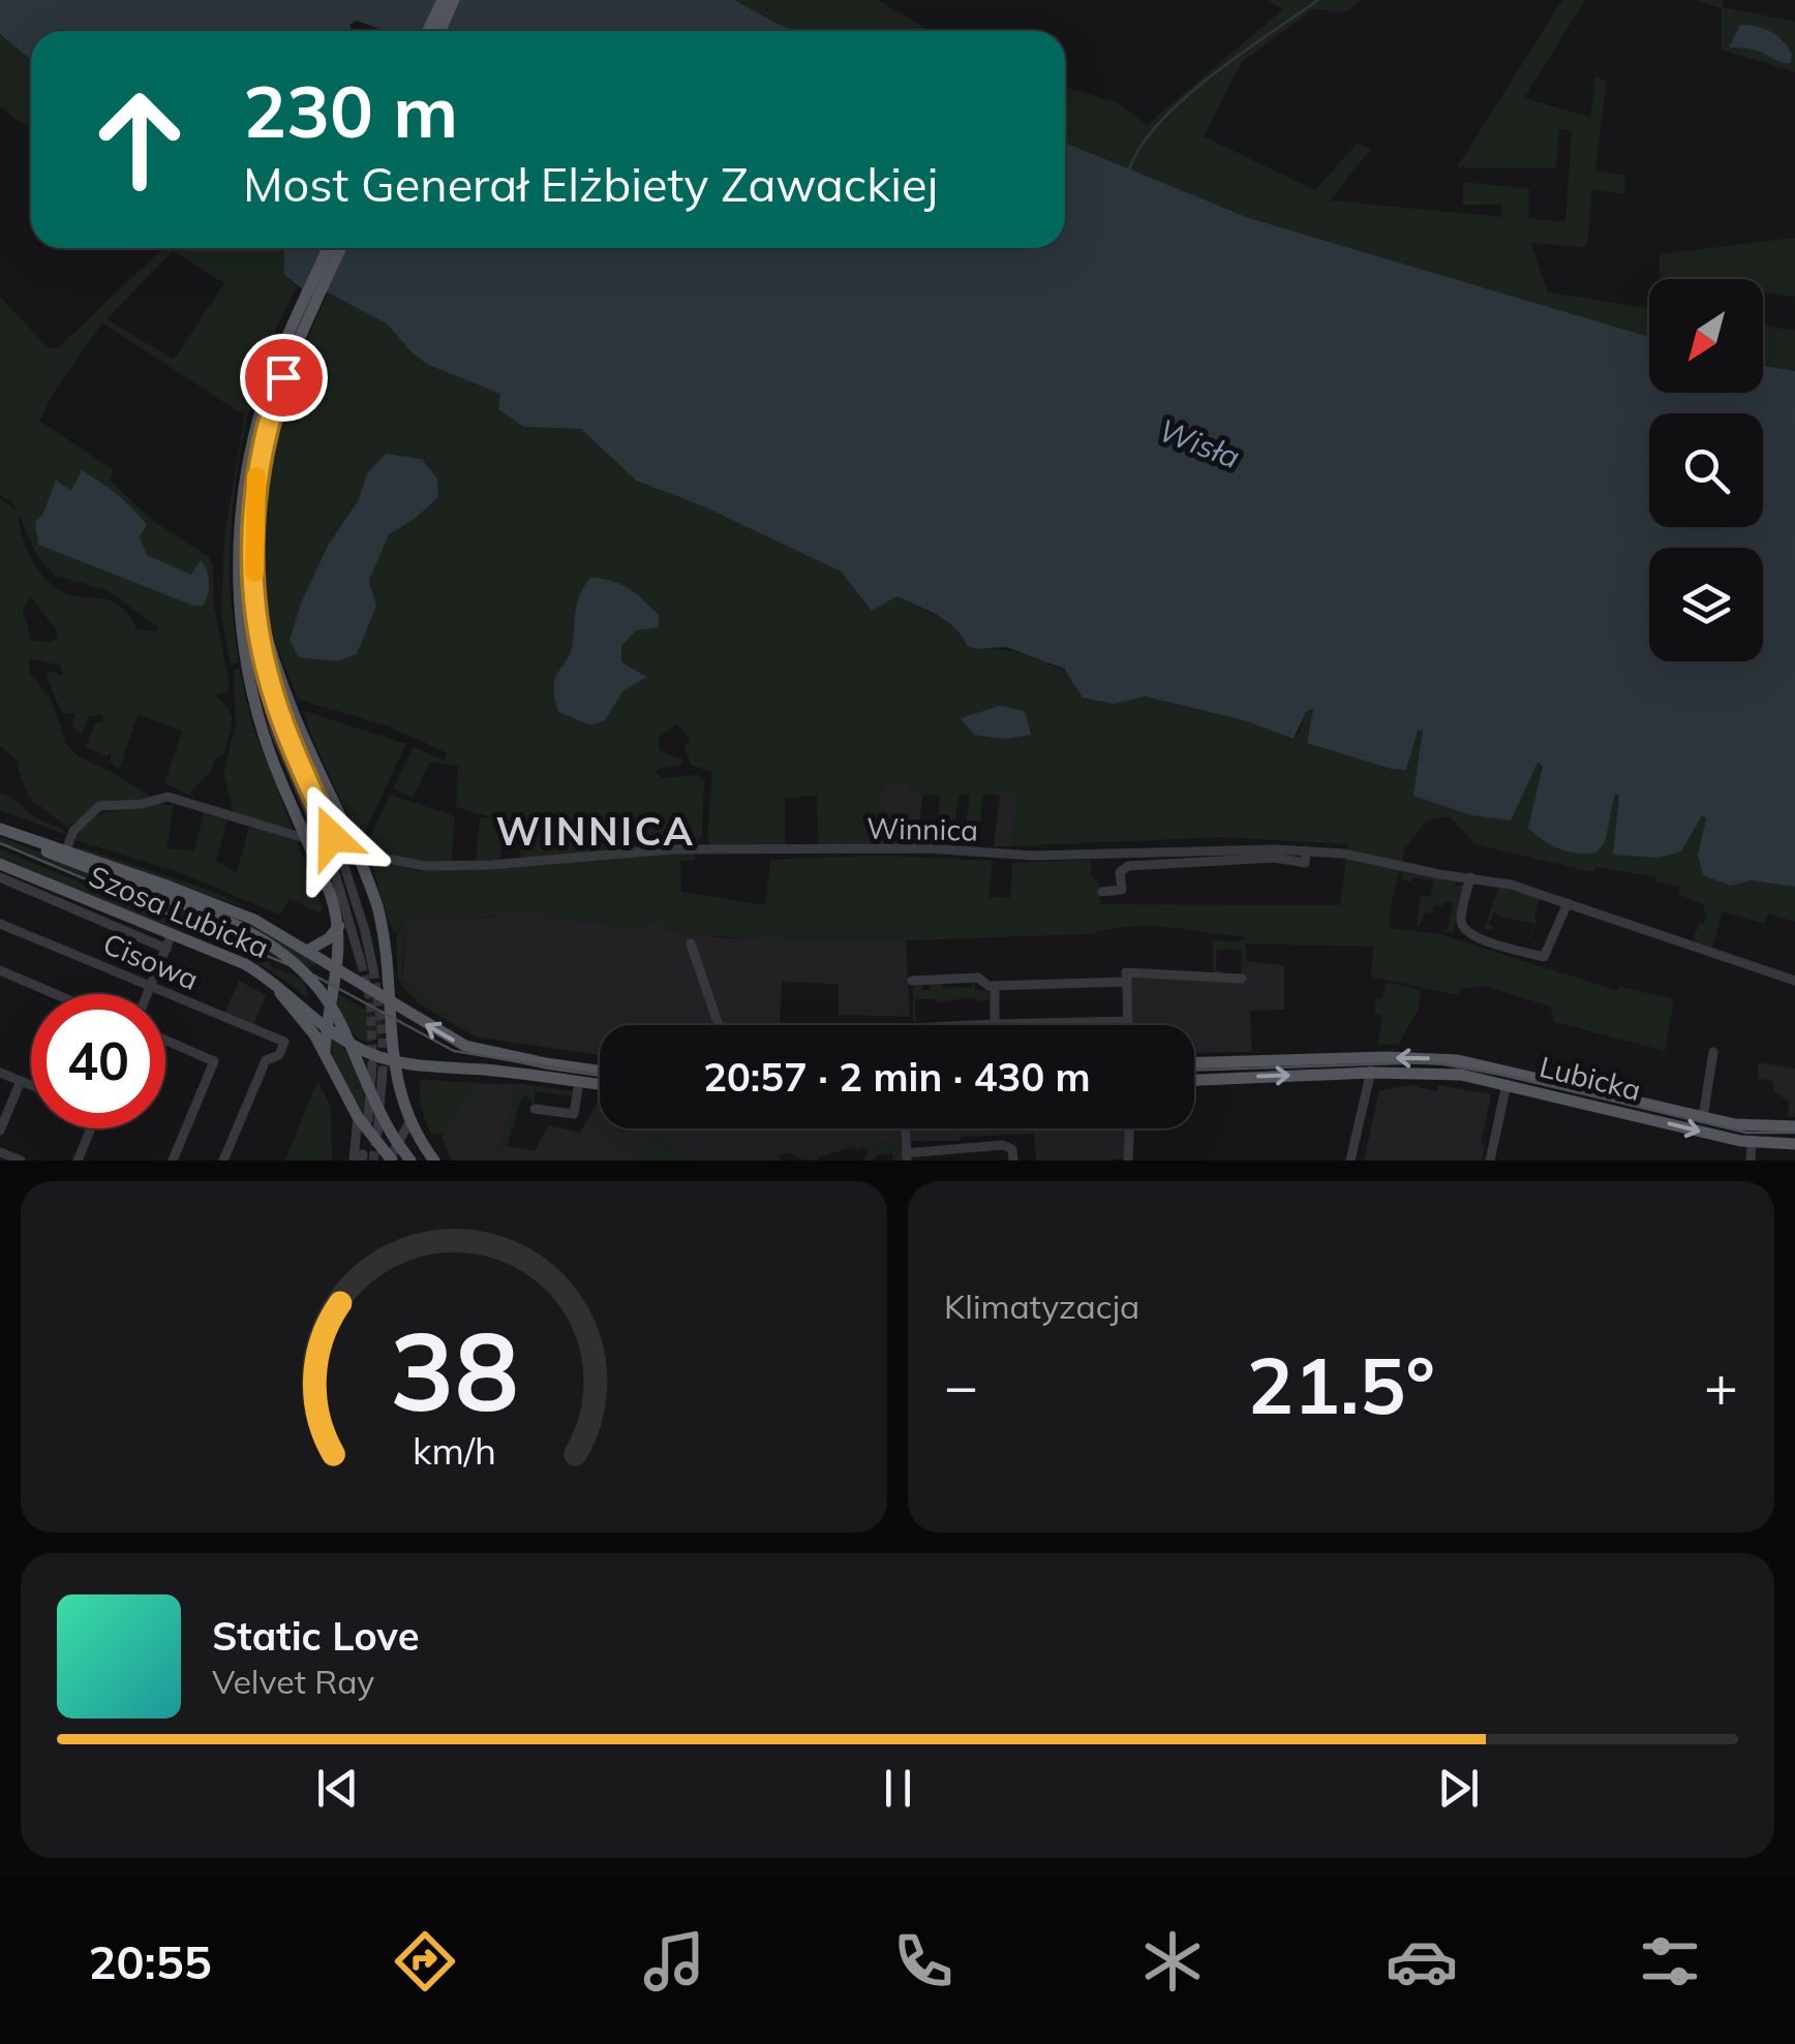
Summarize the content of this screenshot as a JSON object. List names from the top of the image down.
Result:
{
  "streets": {
    "main road": ["Szosa Lubicka", "Lubicka"],
    "street": ["Winnica", "Cisowa"]
  },
  "crossings": [
    ["Winnica", "Szosa Lubicka"]
  ],
  "districts": ["WINNICA"],
  "water": ["Wisła"],
  "north": "bottom left",
  "page": {
    "turn": ["230 m", "Most Generał Elżbiety Zawackiej"],
    "limit": "40",
    "trip": "20:57 · 2 min · 430 m",
    "tile": "Klimatyzacja",
    "heat": ["−", "21.5°", "+"],
    "song": ["Static Love", "Velvet Ray"],
    "tabs": "20:55",
    "gauge": ["38", "km/h"]
  }
}
